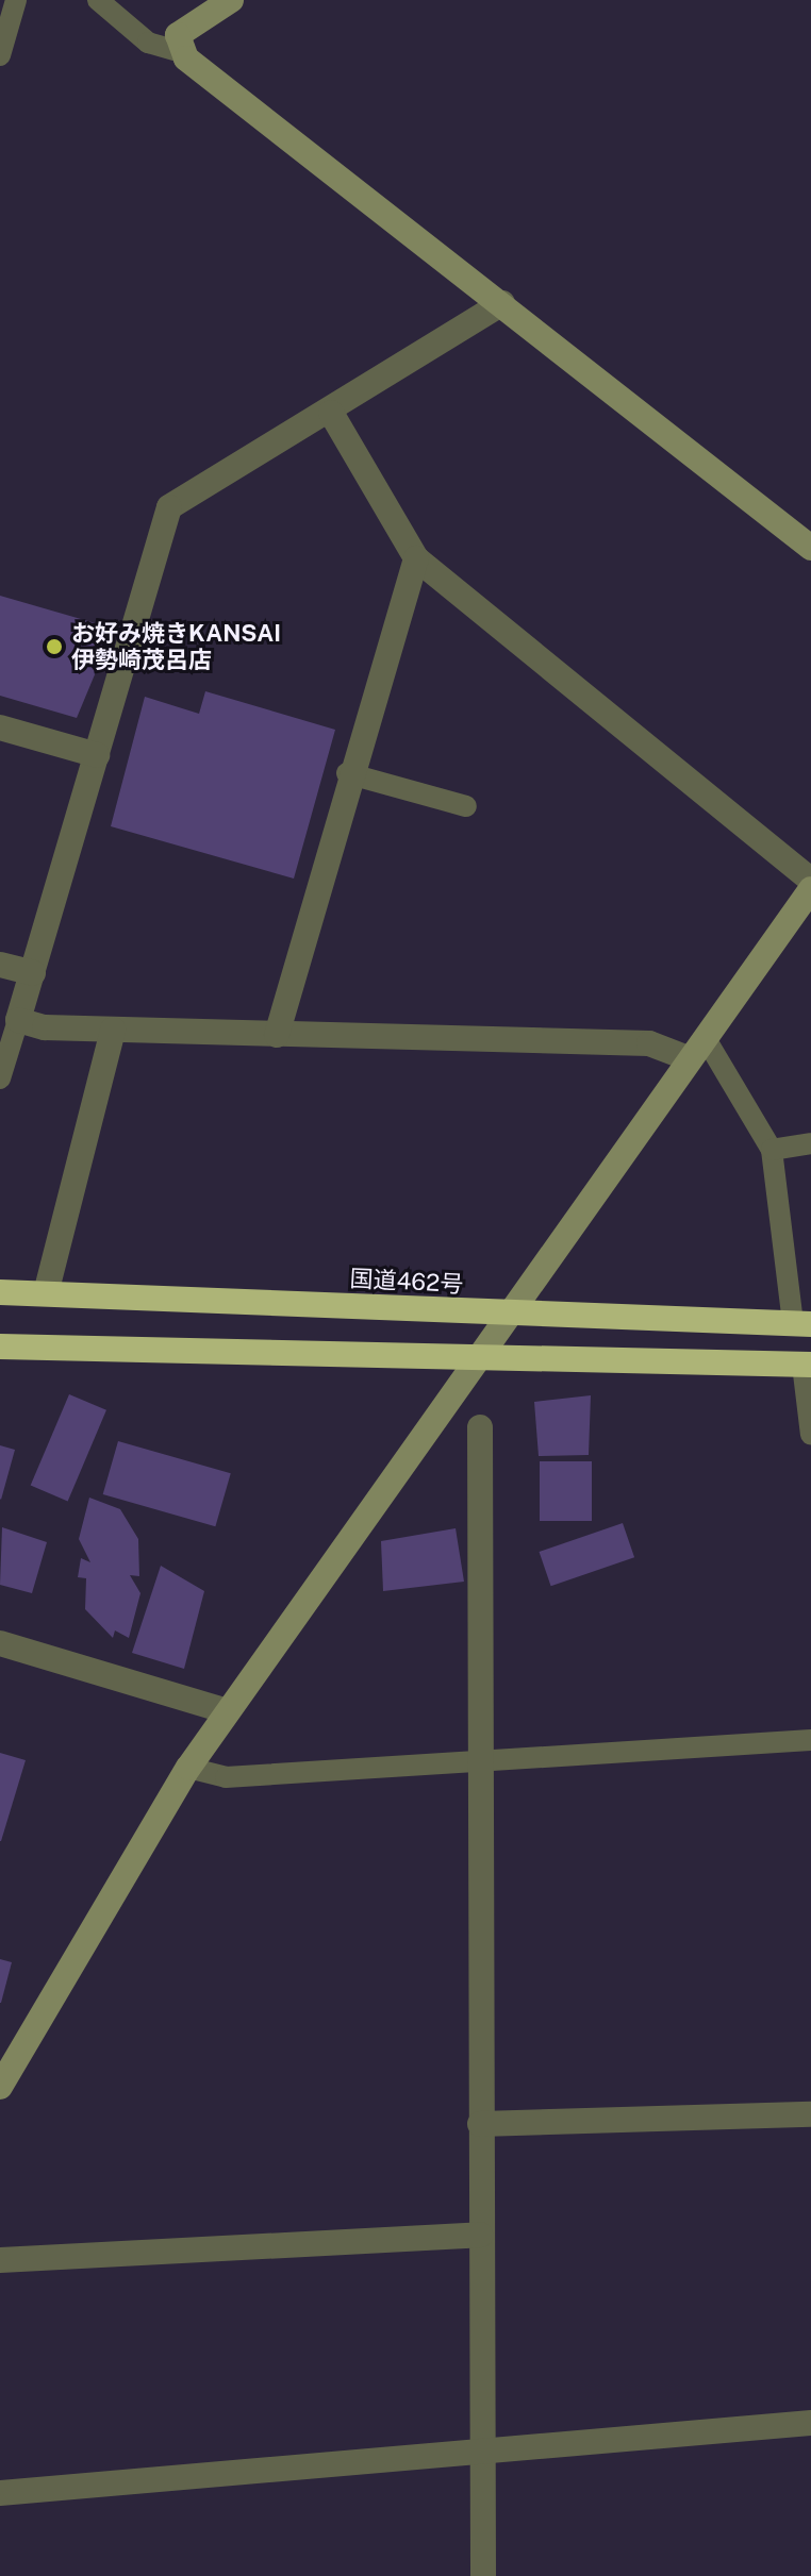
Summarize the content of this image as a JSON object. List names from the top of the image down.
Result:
{
  "streets": {
    "highway": ["国道462号"]
  },
  "places": ["お好み焼きKANSAI 伊勢崎茂呂店"]
}
